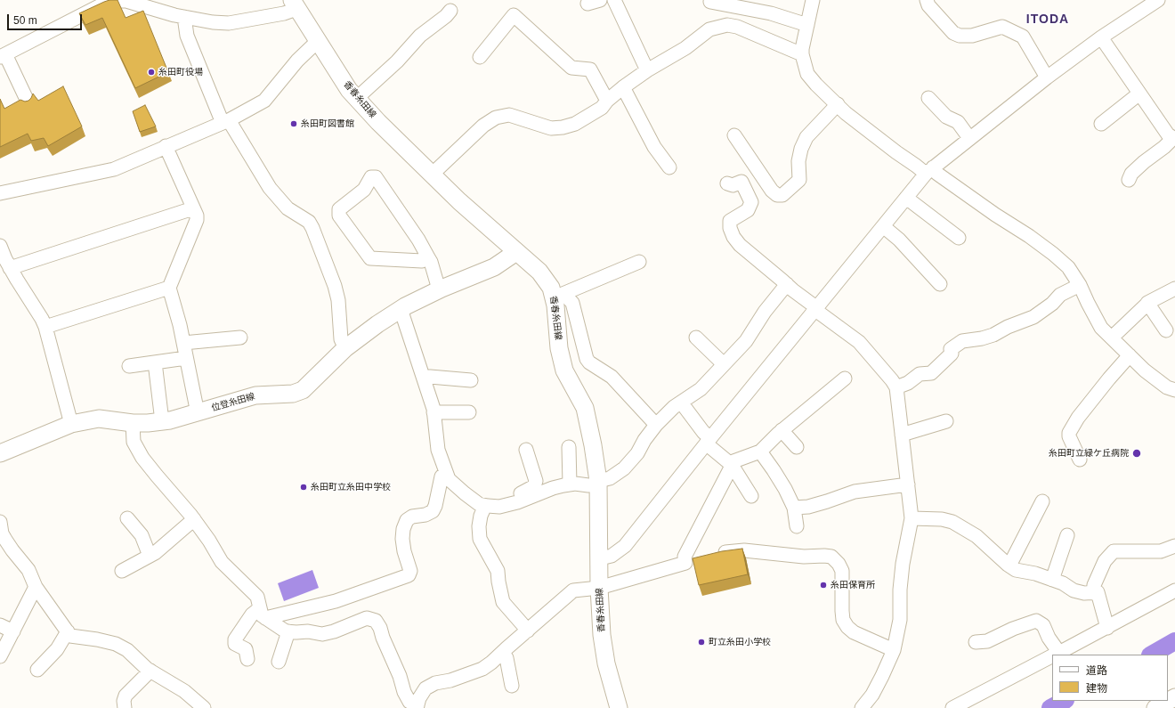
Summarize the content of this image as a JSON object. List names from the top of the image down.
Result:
{
  "streets": {
    "main road": ["香春糸田線", "位登糸田線"]
  },
  "crossings": [
    ["香春糸田線", "位登糸田線"]
  ],
  "districts": ["ITODA"],
  "places": [
    "糸田町役場",
    "糸田町図書館",
    "糸田町立緑ケ丘病院",
    "糸田町立糸田中学校",
    "糸田保育所",
    "町立糸田小学校"
  ],
  "legend": ["道路", "建物"],
  "scale_bar": "50 m"
}
